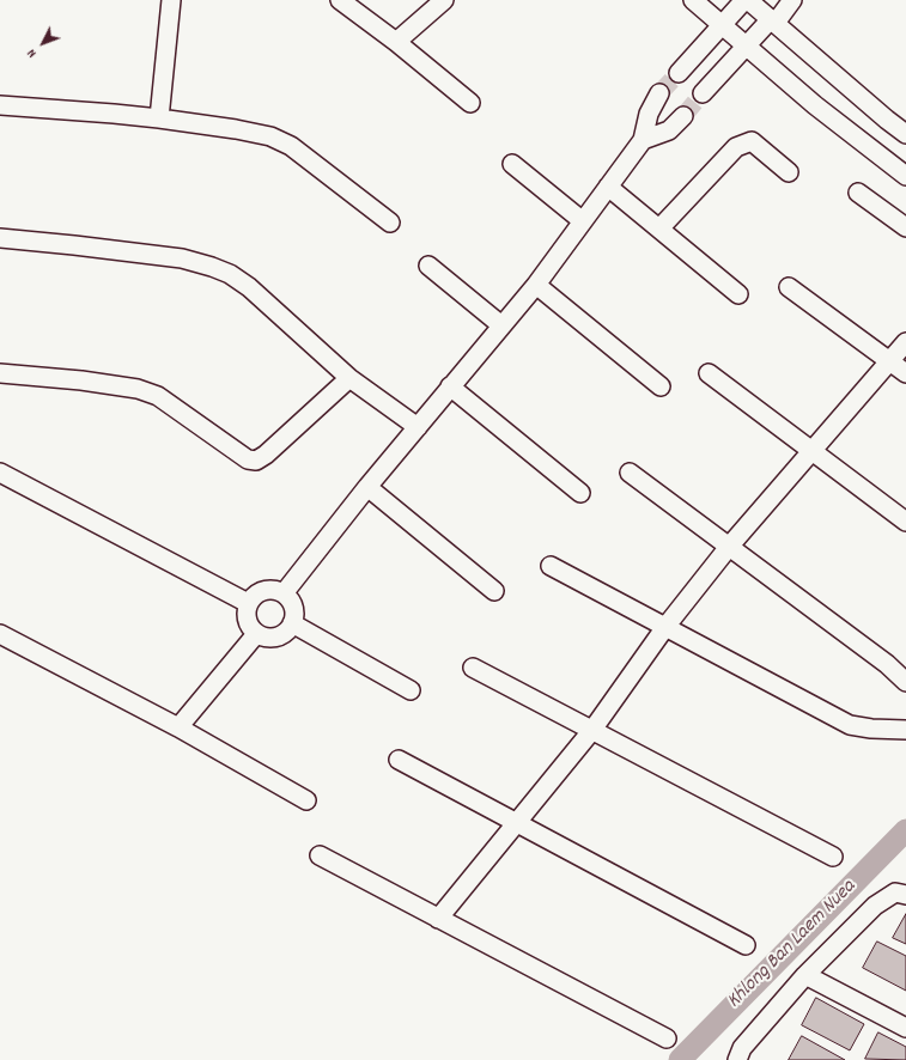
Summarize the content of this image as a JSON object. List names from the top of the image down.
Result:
{
  "water": ["Khlong Ban Laem Nuea"],
  "north": "bottom left"
}
